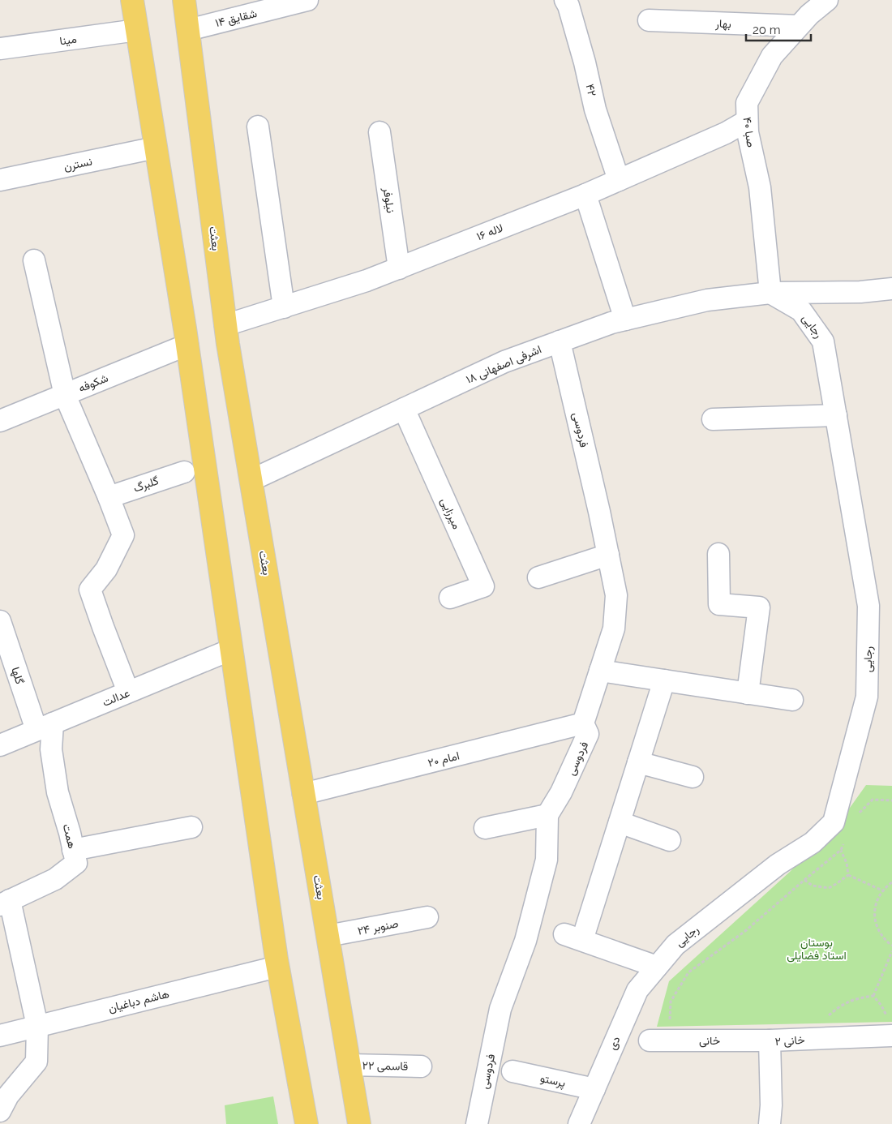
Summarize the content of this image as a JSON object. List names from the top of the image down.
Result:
{
  "streets": {
    "main road": ["بعثت"],
    "street": [
      "شقایق ۱۴",
      "بهار",
      "مینا",
      "۴۲",
      "صبا ۴۰",
      "نسترن",
      "نیلوفر",
      "لاله ۱۶",
      "رجایی",
      "اشرفی اصفهانی ۱۸",
      "شکوفه",
      "فردوسی",
      "گلبرگ",
      "میرزایی",
      "گلها",
      "عدالت",
      "امام ۲۰",
      "همت",
      "صنوبر ۲۴",
      "هاشم دباغیان",
      "خانی",
      "خانی ۲",
      "دی",
      "قاسمی ۲۲",
      "پرستو"
    ]
  },
  "crossings": [
    ["شقایق ۱۴", "بعثت"],
    ["بهار", "صبا ۴۰"],
    ["۴۲", "لاله ۱۶"],
    ["صبا ۴۰", "لاله ۱۶"],
    ["صبا ۴۰", "رجایی"],
    ["صبا ۴۰", "اشرفی اصفهانی ۱۸"],
    ["نیلوفر", "لاله ۱۶"],
    ["لاله ۱۶", "بعثت"],
    ["بعثت", "اشرفی اصفهانی ۱۸"],
    ["بعثت", "امام ۲۰"],
    ["بعثت", "صنوبر ۲۴"],
    ["بعثت", "قاسمی ۲۲"],
    ["رجایی", "اشرفی اصفهانی ۱۸"],
    ["رجایی", "دی"],
    ["اشرفی اصفهانی ۱۸", "فردوسی"],
    ["اشرفی اصفهانی ۱۸", "میرزایی"],
    ["فردوسی", "امام ۲۰"],
    ["گلها", "عدالت"],
    ["گلها", "همت"],
    ["عدالت", "همت"],
    ["خانی", "خانی ۲"],
    ["دی", "پرستو"]
  ],
  "parks": ["بوستان استاد فضایلی"],
  "scale_bar": "20 m"
}
